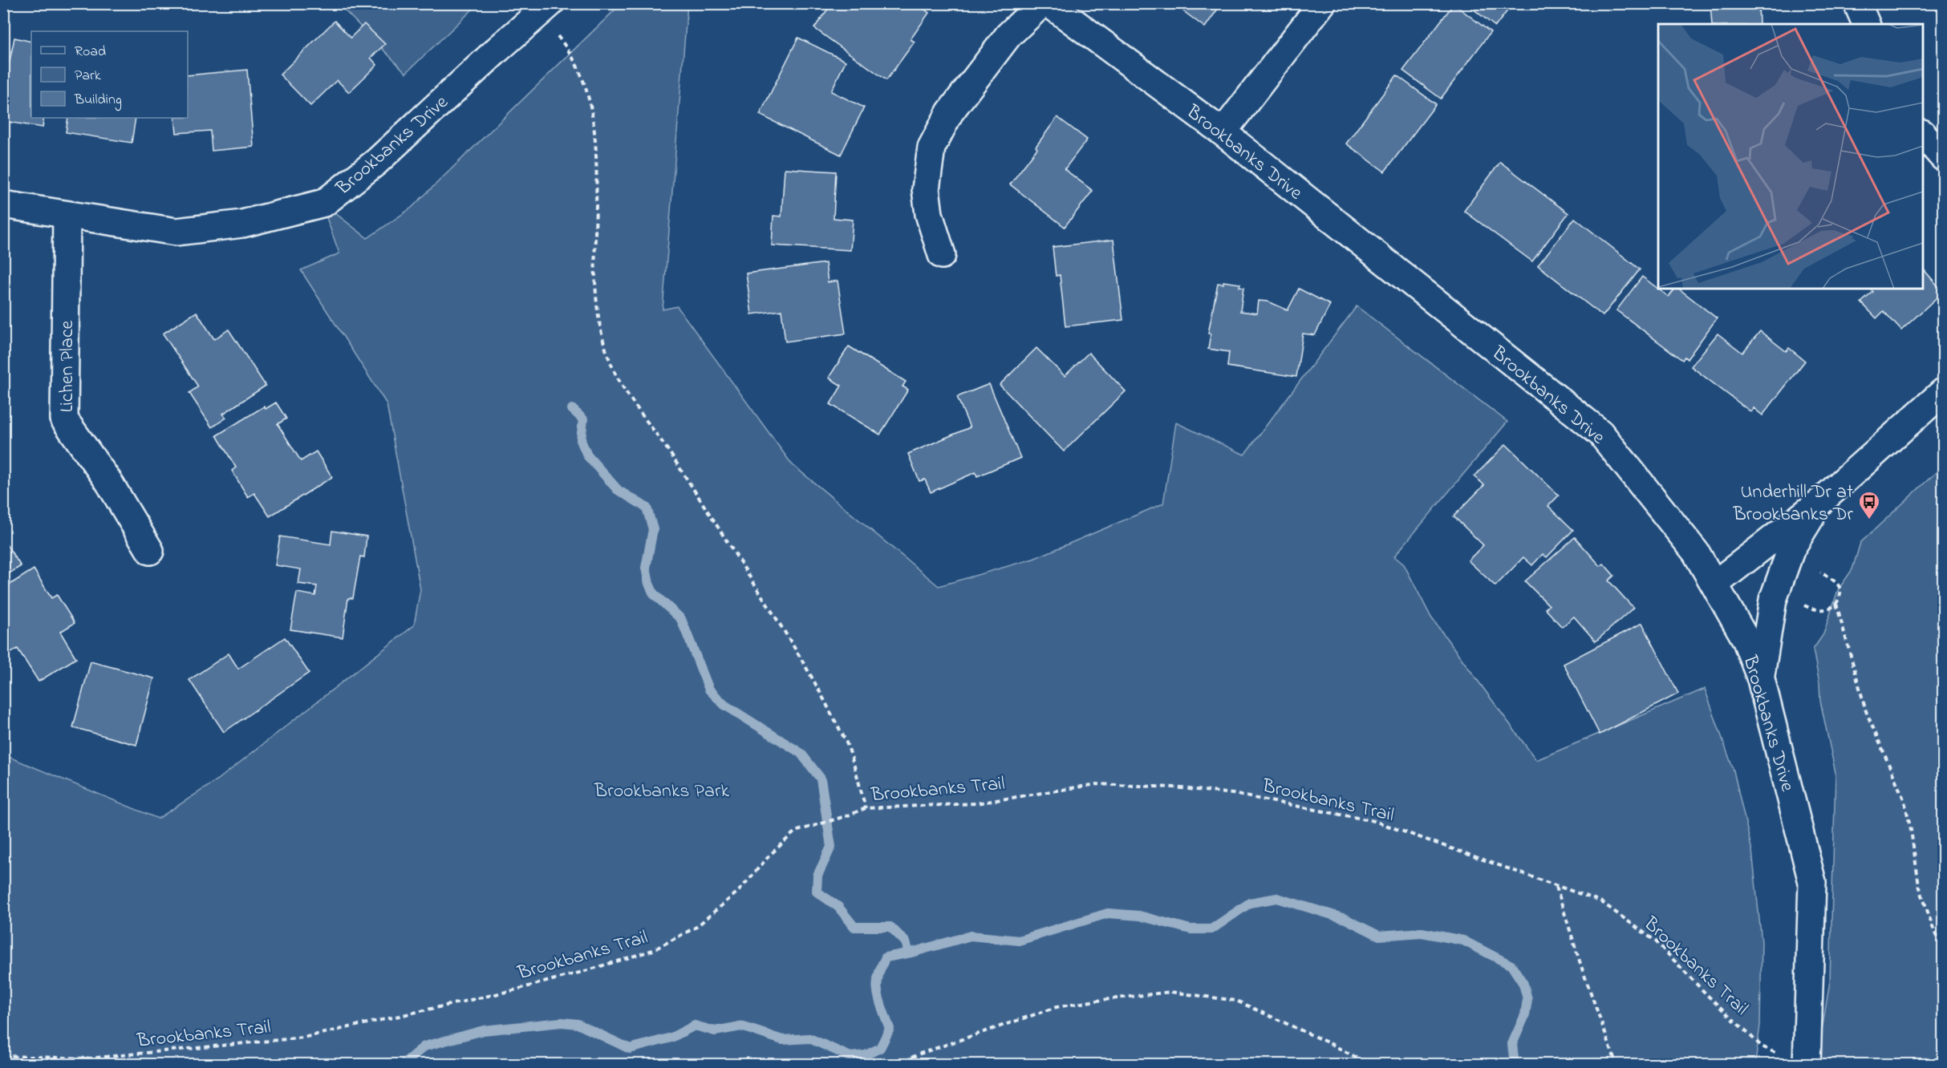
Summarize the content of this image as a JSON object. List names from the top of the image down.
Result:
{
  "streets": {
    "street": ["Brookbanks Drive", "Lichen Place"],
    "path": ["Brookbanks Trail"]
  },
  "crossings": [
    ["Brookbanks Drive", "Lichen Place"],
    ["Brookbanks Drive", "Brookbanks Trail"]
  ],
  "parks": ["Brookbanks Park"],
  "places": {
    "bus stop": ["Underhill Dr at Brookbanks Dr"]
  },
  "legend": ["Road", "Park", "Building"]
}
